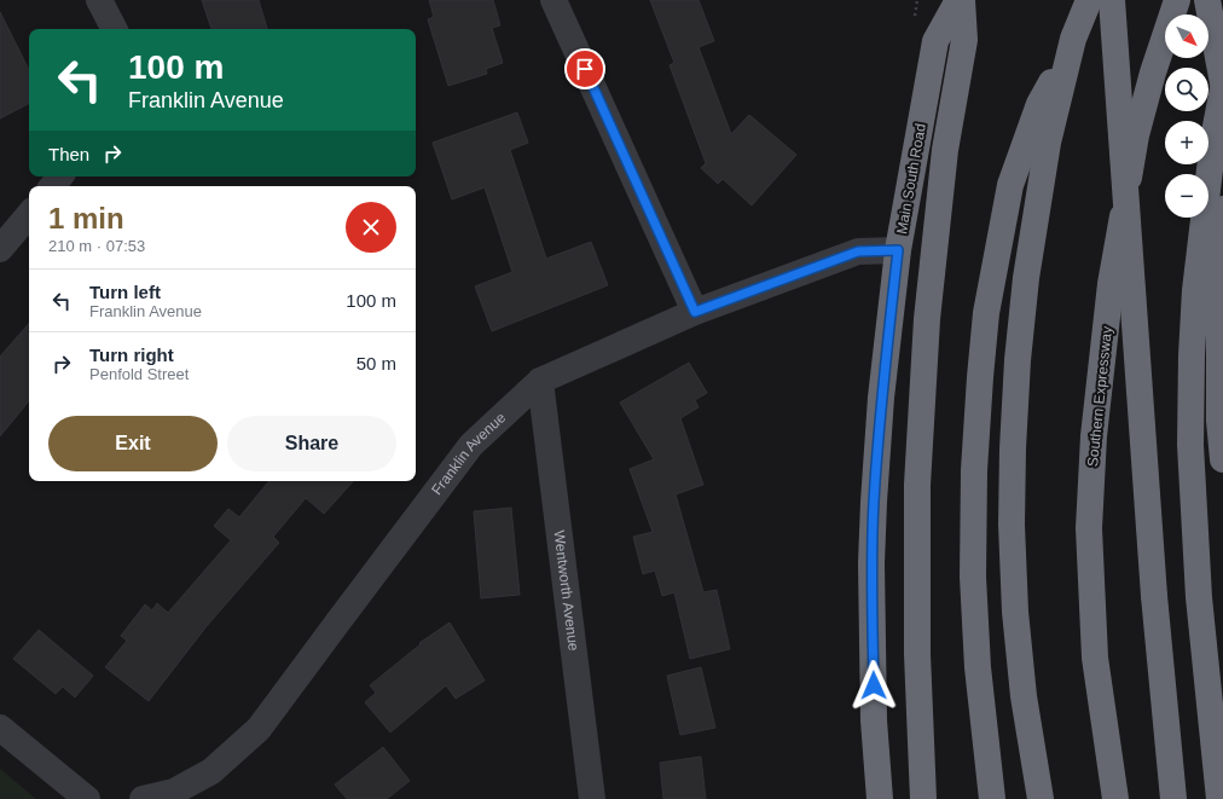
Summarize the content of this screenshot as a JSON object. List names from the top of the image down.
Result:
{
  "streets": {
    "highway": ["Main South Road", "Southern Expressway"],
    "street": ["Franklin Avenue", "Wentworth Avenue"]
  },
  "crossings": [
    ["Main South Road", "Franklin Avenue"],
    ["Franklin Avenue", "Wentworth Avenue"]
  ],
  "north": "bottom right",
  "page": {
    "map_buttons": ["+", "−"],
    "turn": ["100 m", "Franklin Avenue"],
    "then": "Then",
    "heading": ["1 min", "210 m · 07:53"],
    "list": [
      {
        "name": "Turn left",
        "note": "Franklin Avenue",
        "value": "100 m"
      },
      {
        "name": "Turn right",
        "note": "Penfold Street",
        "value": "50 m"
      }
    ],
    "buttons": ["Exit", "Share"]
  }
}
